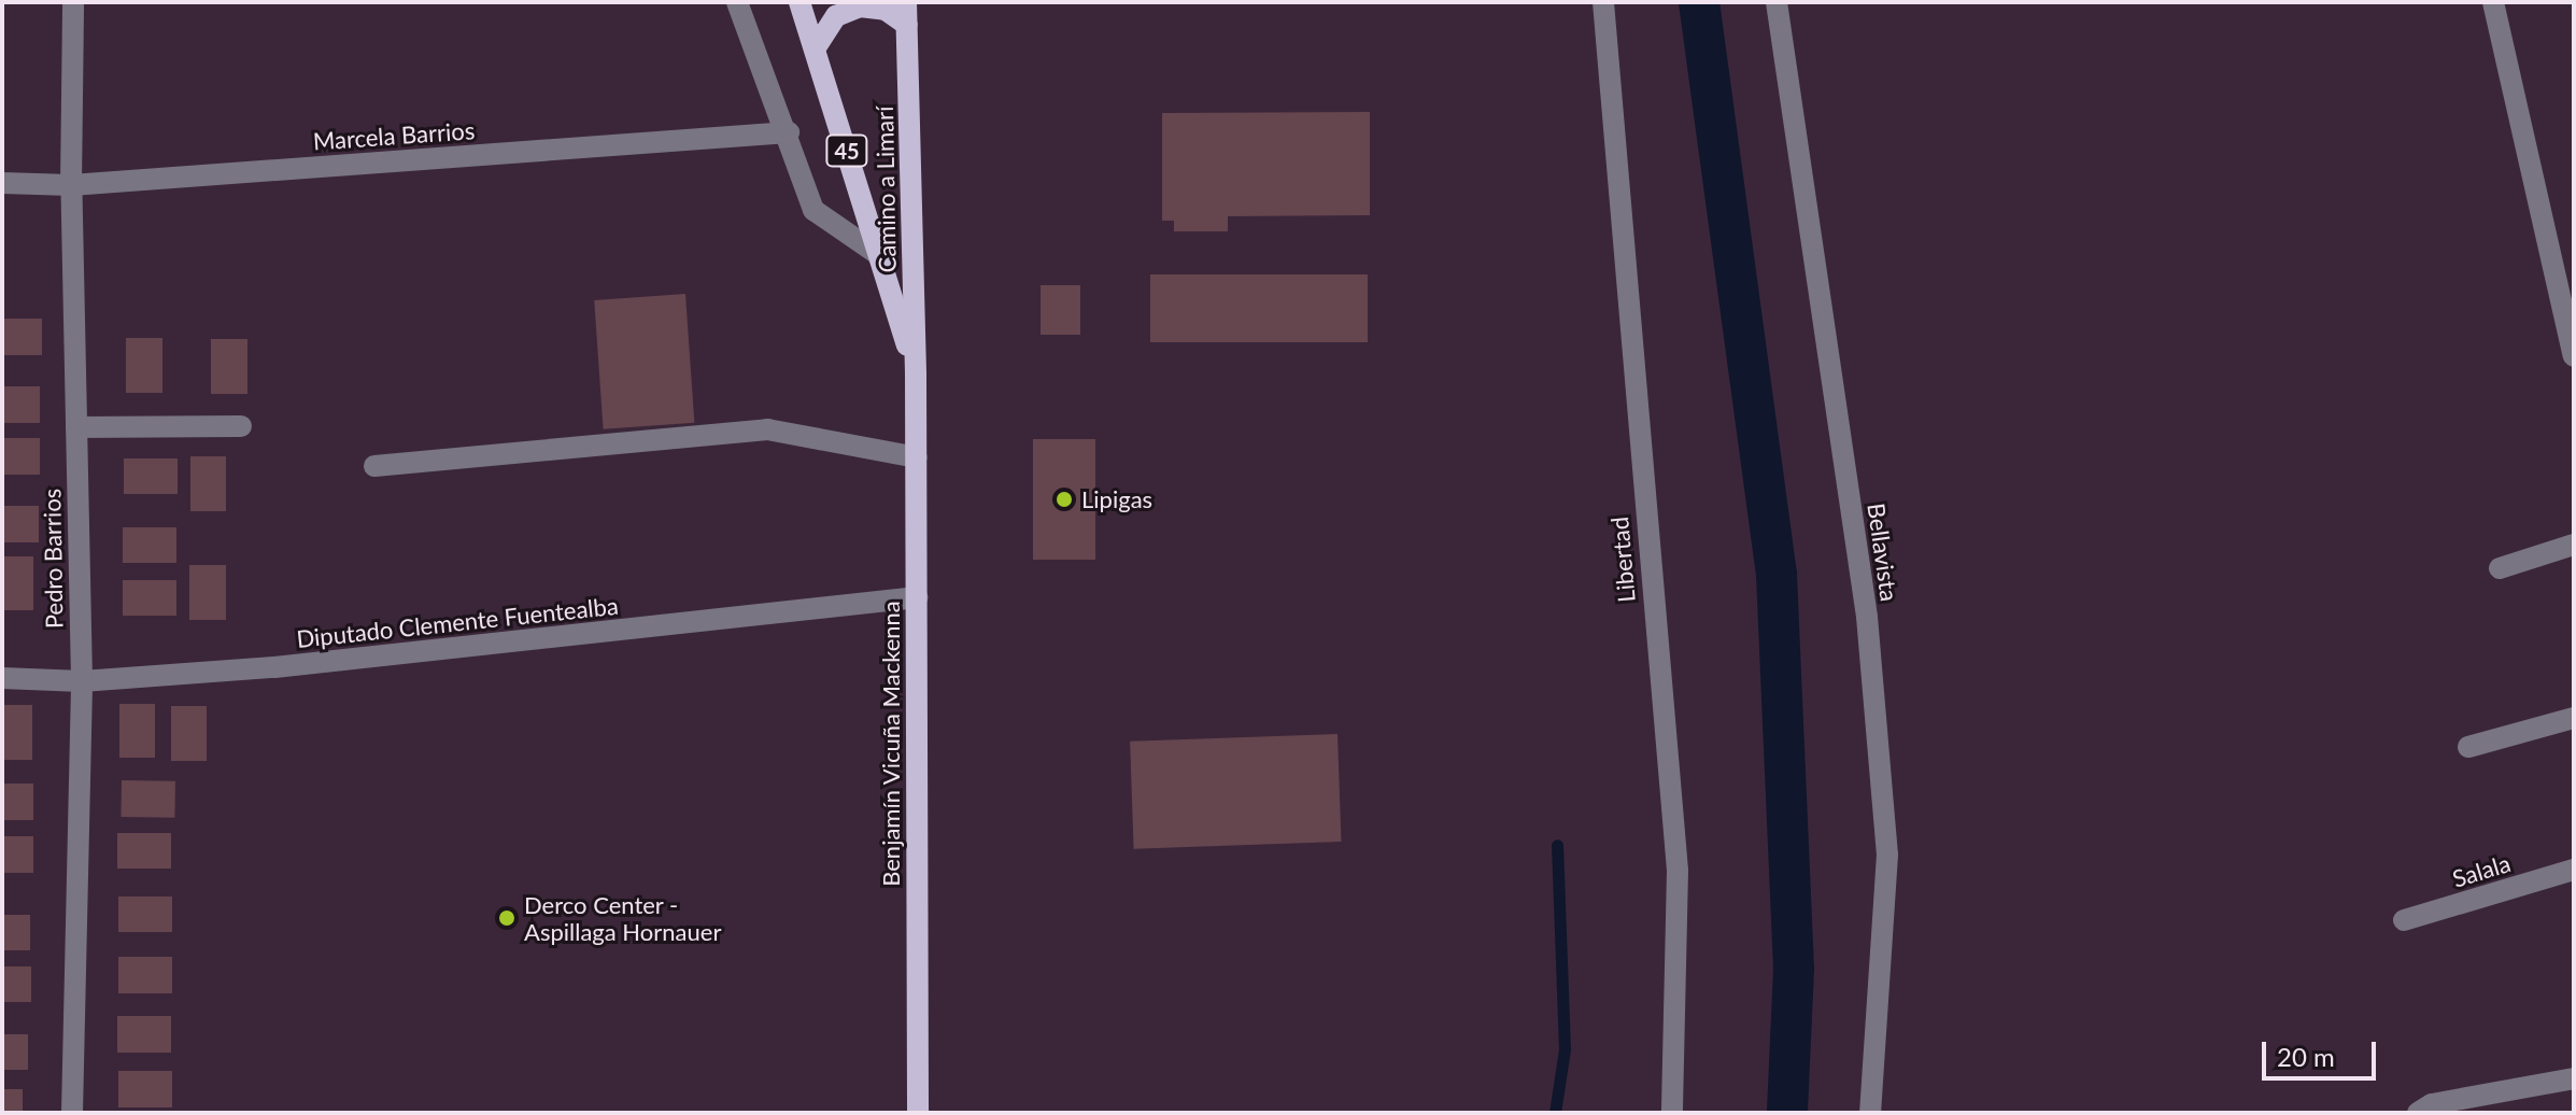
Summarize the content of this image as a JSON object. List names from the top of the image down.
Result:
{
  "streets": {
    "main road": ["45", "Camino a Limarí", "Benjamín Vicuña Mackenna"],
    "street": [
      "Marcela Barrios",
      "Bellavista",
      "Pedro Barrios",
      "Libertad",
      "Diputado Clemente Fuentealba",
      "Salala"
    ]
  },
  "crossings": [
    ["Marcela Barrios", "Pedro Barrios"],
    ["45", "Camino a Limarí"],
    ["45", "Benjamín Vicuña Mackenna"],
    ["Camino a Limarí", "Benjamín Vicuña Mackenna"],
    ["Pedro Barrios", "Diputado Clemente Fuentealba"],
    ["Diputado Clemente Fuentealba", "Benjamín Vicuña Mackenna"]
  ],
  "places": ["Lipigas", "Derco Center - Aspillaga Hornauer"],
  "scale_bar": "20 m"
}
